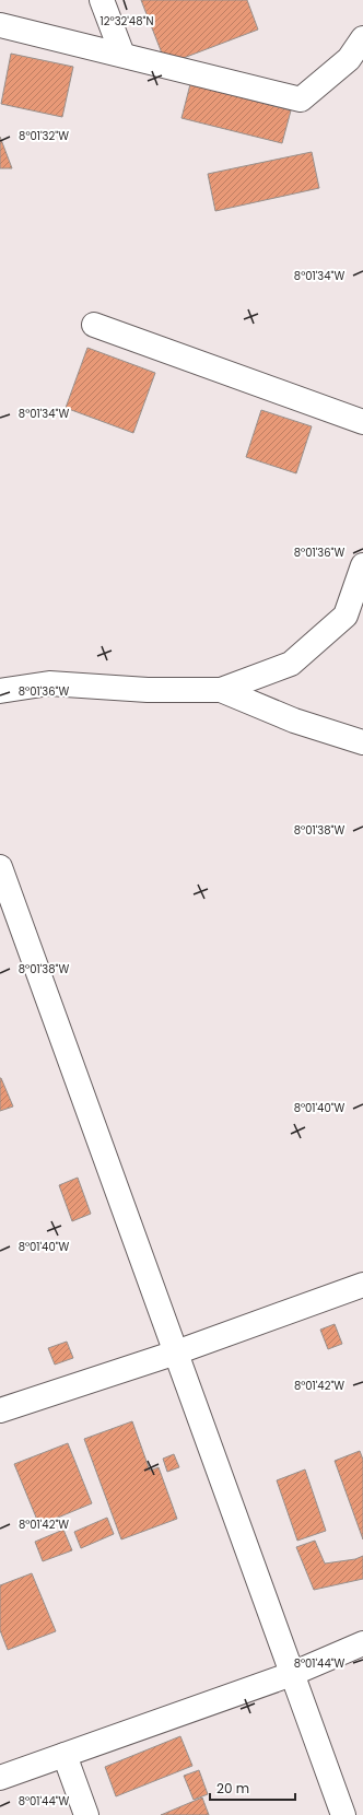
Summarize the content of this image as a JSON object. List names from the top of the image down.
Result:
{
  "scale_bar": "20 m",
  "coordinates": [
    "12°32'48\"N",
    "8°01'32\"W",
    "8°01'34\"W",
    "8°01'36\"W",
    "8°01'38\"W",
    "8°01'40\"W",
    "8°01'42\"W",
    "8°01'44\"W"
  ]
}
